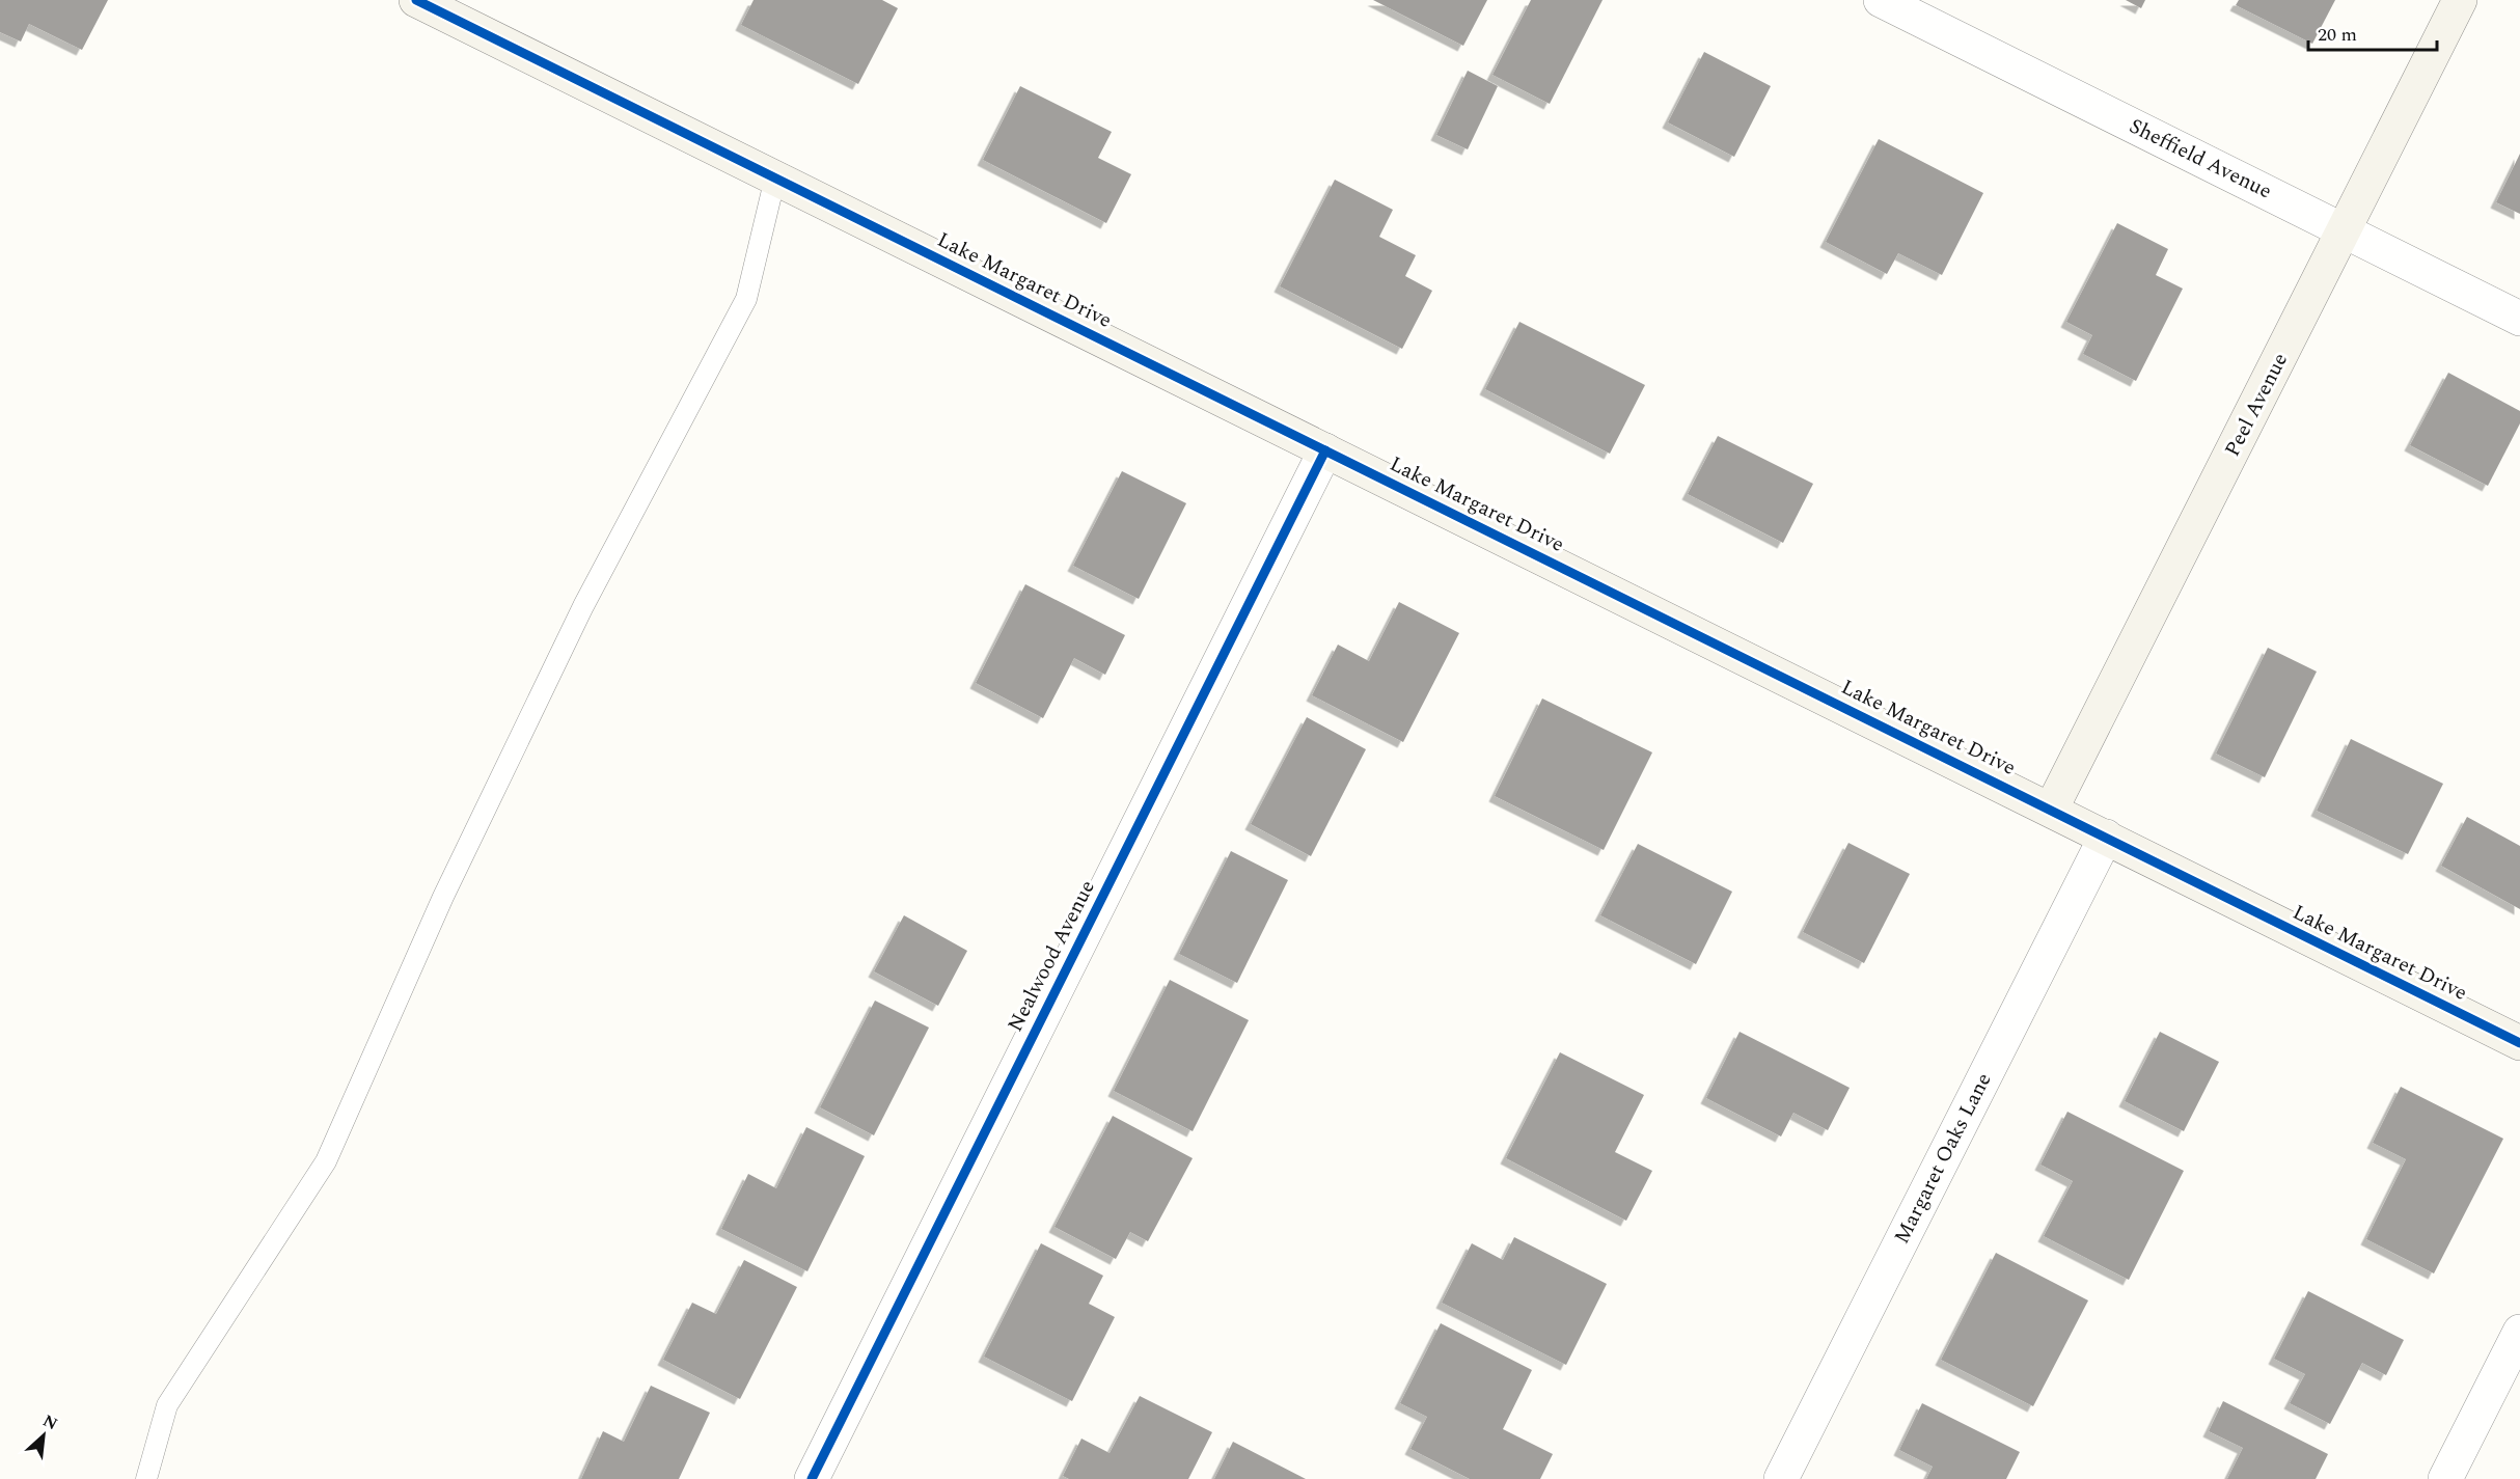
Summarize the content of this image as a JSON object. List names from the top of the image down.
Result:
{
  "streets": {
    "street": [
      "Sheffield Avenue",
      "Lake Margaret Drive",
      "Peel Avenue",
      "Nealwood Avenue",
      "Margaret Oaks Lane"
    ]
  },
  "crossings": [
    ["Sheffield Avenue", "Peel Avenue"],
    ["Lake Margaret Drive", "Peel Avenue"],
    ["Lake Margaret Drive", "Nealwood Avenue"],
    ["Lake Margaret Drive", "Margaret Oaks Lane"]
  ],
  "scale_bar": "20 m",
  "north": "top right"
}
